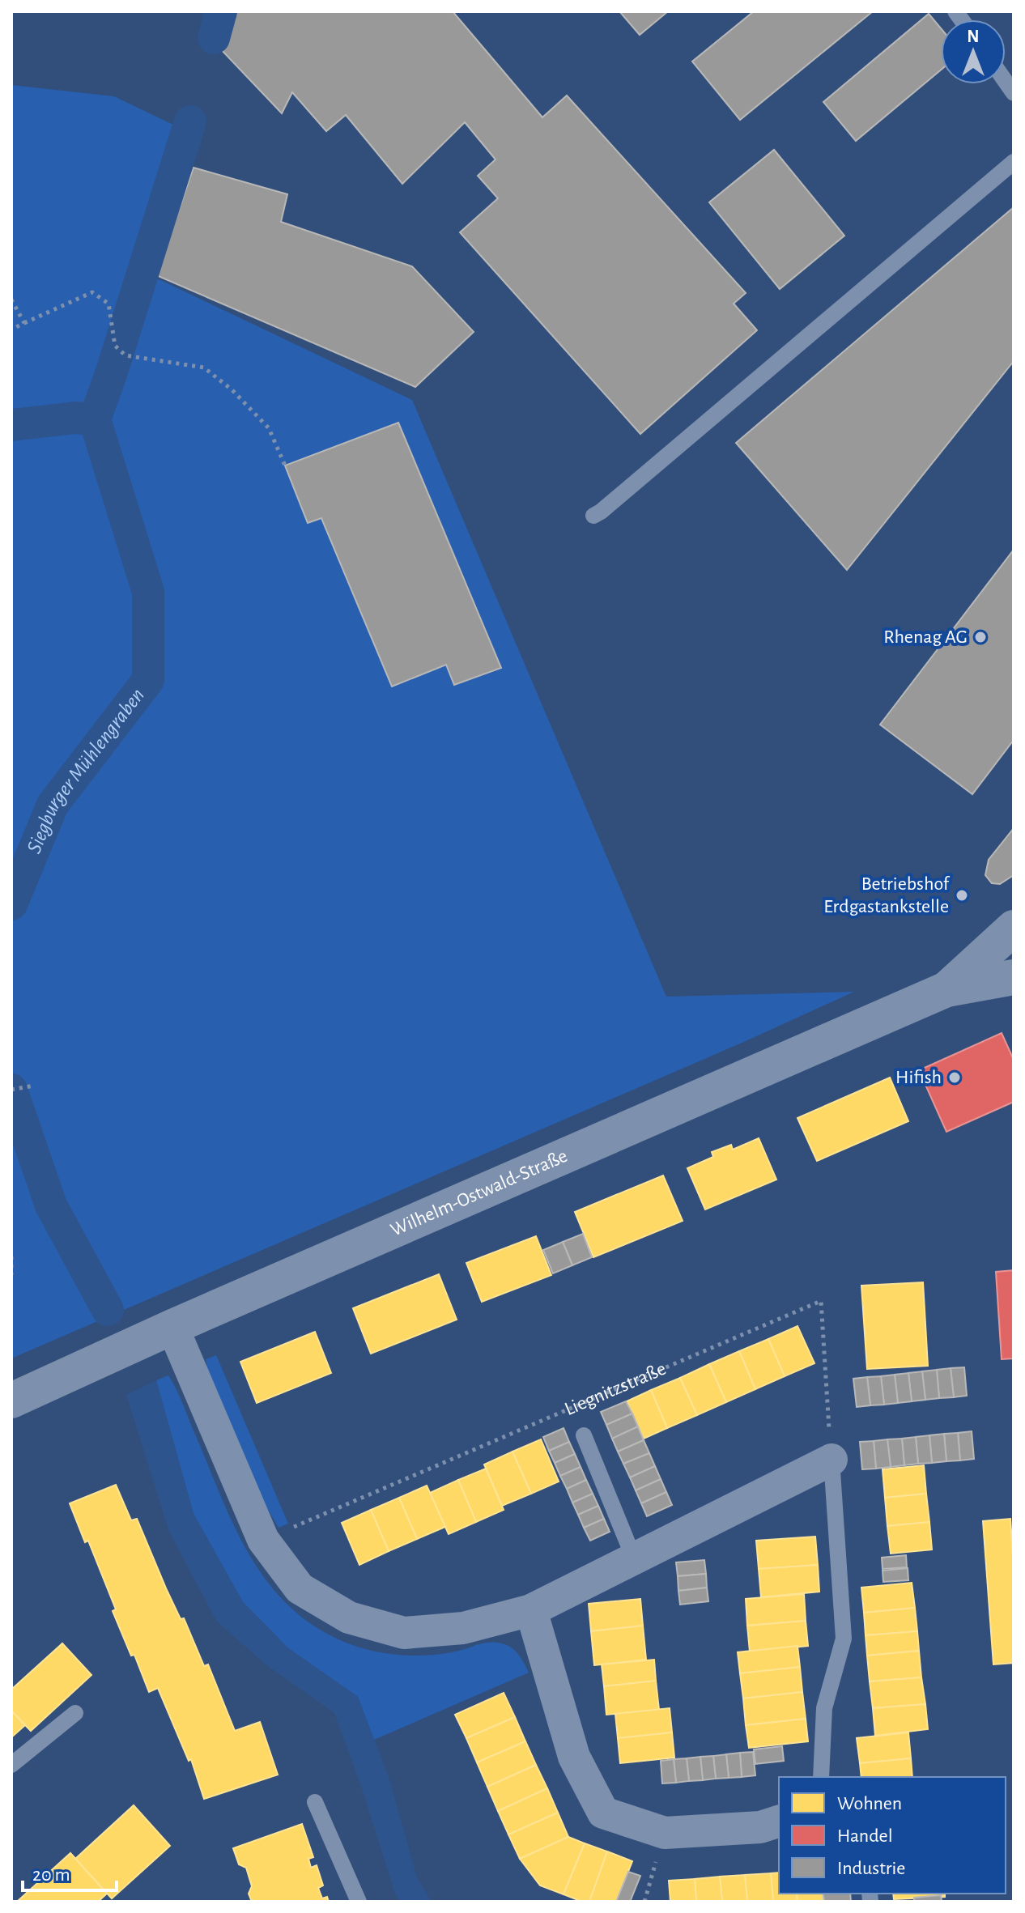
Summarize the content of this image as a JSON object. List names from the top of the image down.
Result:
{
  "streets": {
    "street": ["Wilhelm-Ostwald-Straße"],
    "path": ["Liegnitzstraße"]
  },
  "water": ["Siegburger Mühlengraben"],
  "places": ["Rhenag AG", "Betriebshof Erdgastankstelle", "Hifish"],
  "legend": ["Wohnen", "Handel", "Industrie"],
  "scale_bar": "20 m",
  "north": "top"
}
